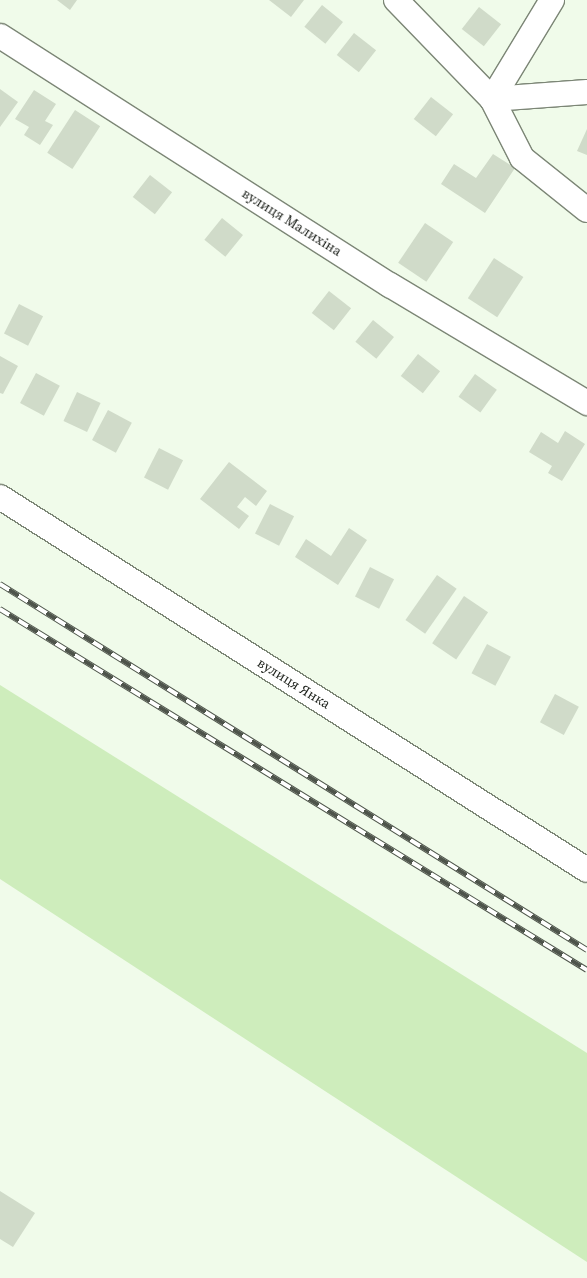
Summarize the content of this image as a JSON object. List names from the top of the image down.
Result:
{
  "streets": {
    "street": ["вулиця Малихіна", "вулиця Янка"]
  }
}
